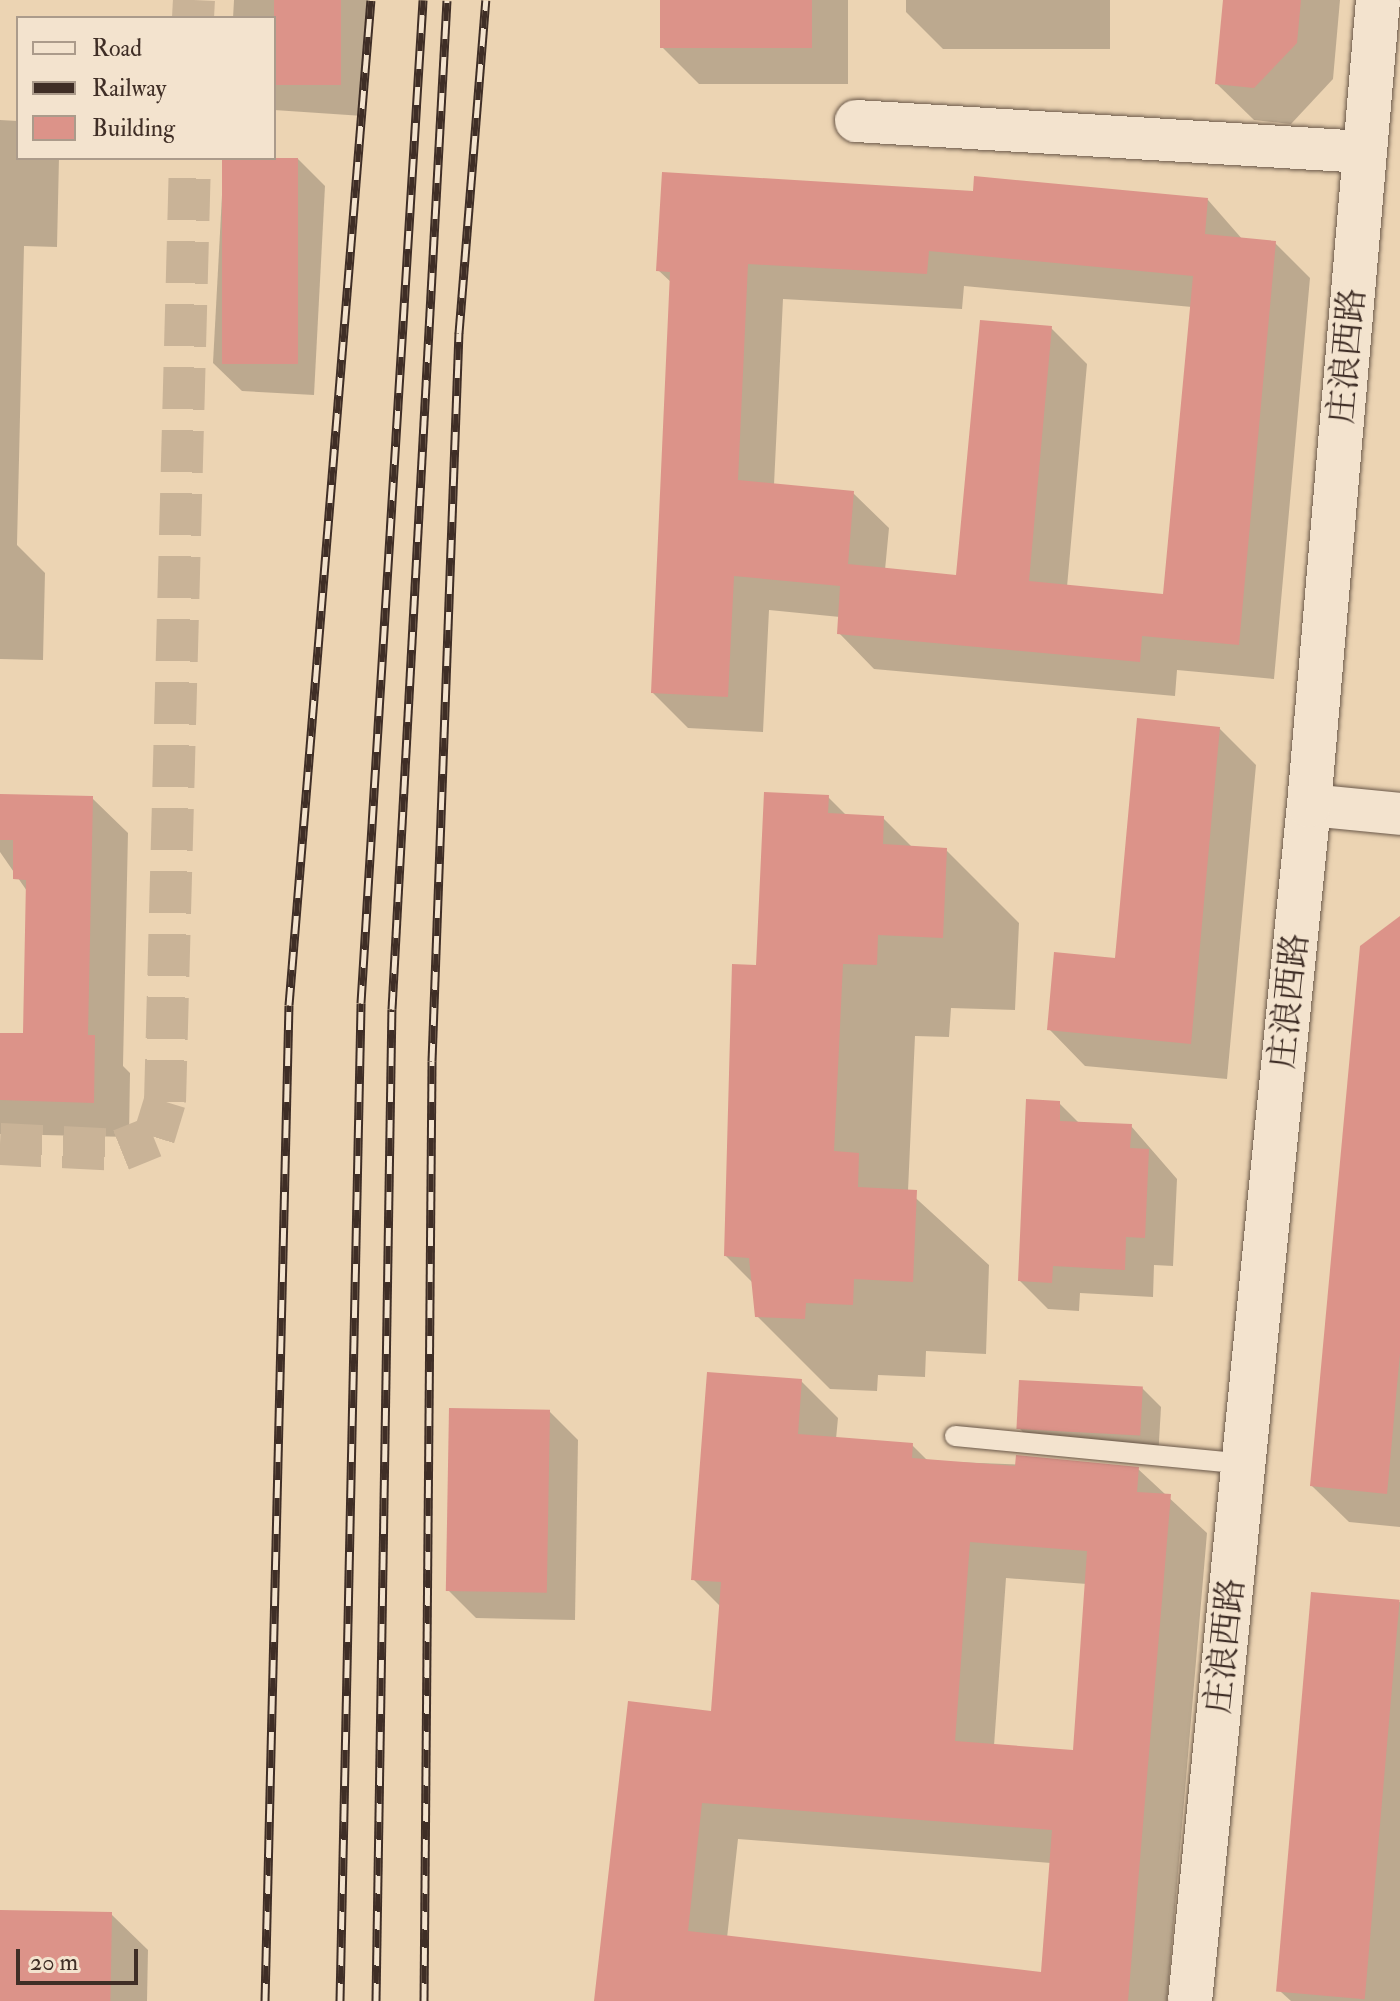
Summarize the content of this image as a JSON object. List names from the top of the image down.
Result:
{
  "streets": {
    "street": ["庄浪西路"]
  },
  "legend": ["Road", "Railway", "Building"],
  "scale_bar": "20 m"
}
